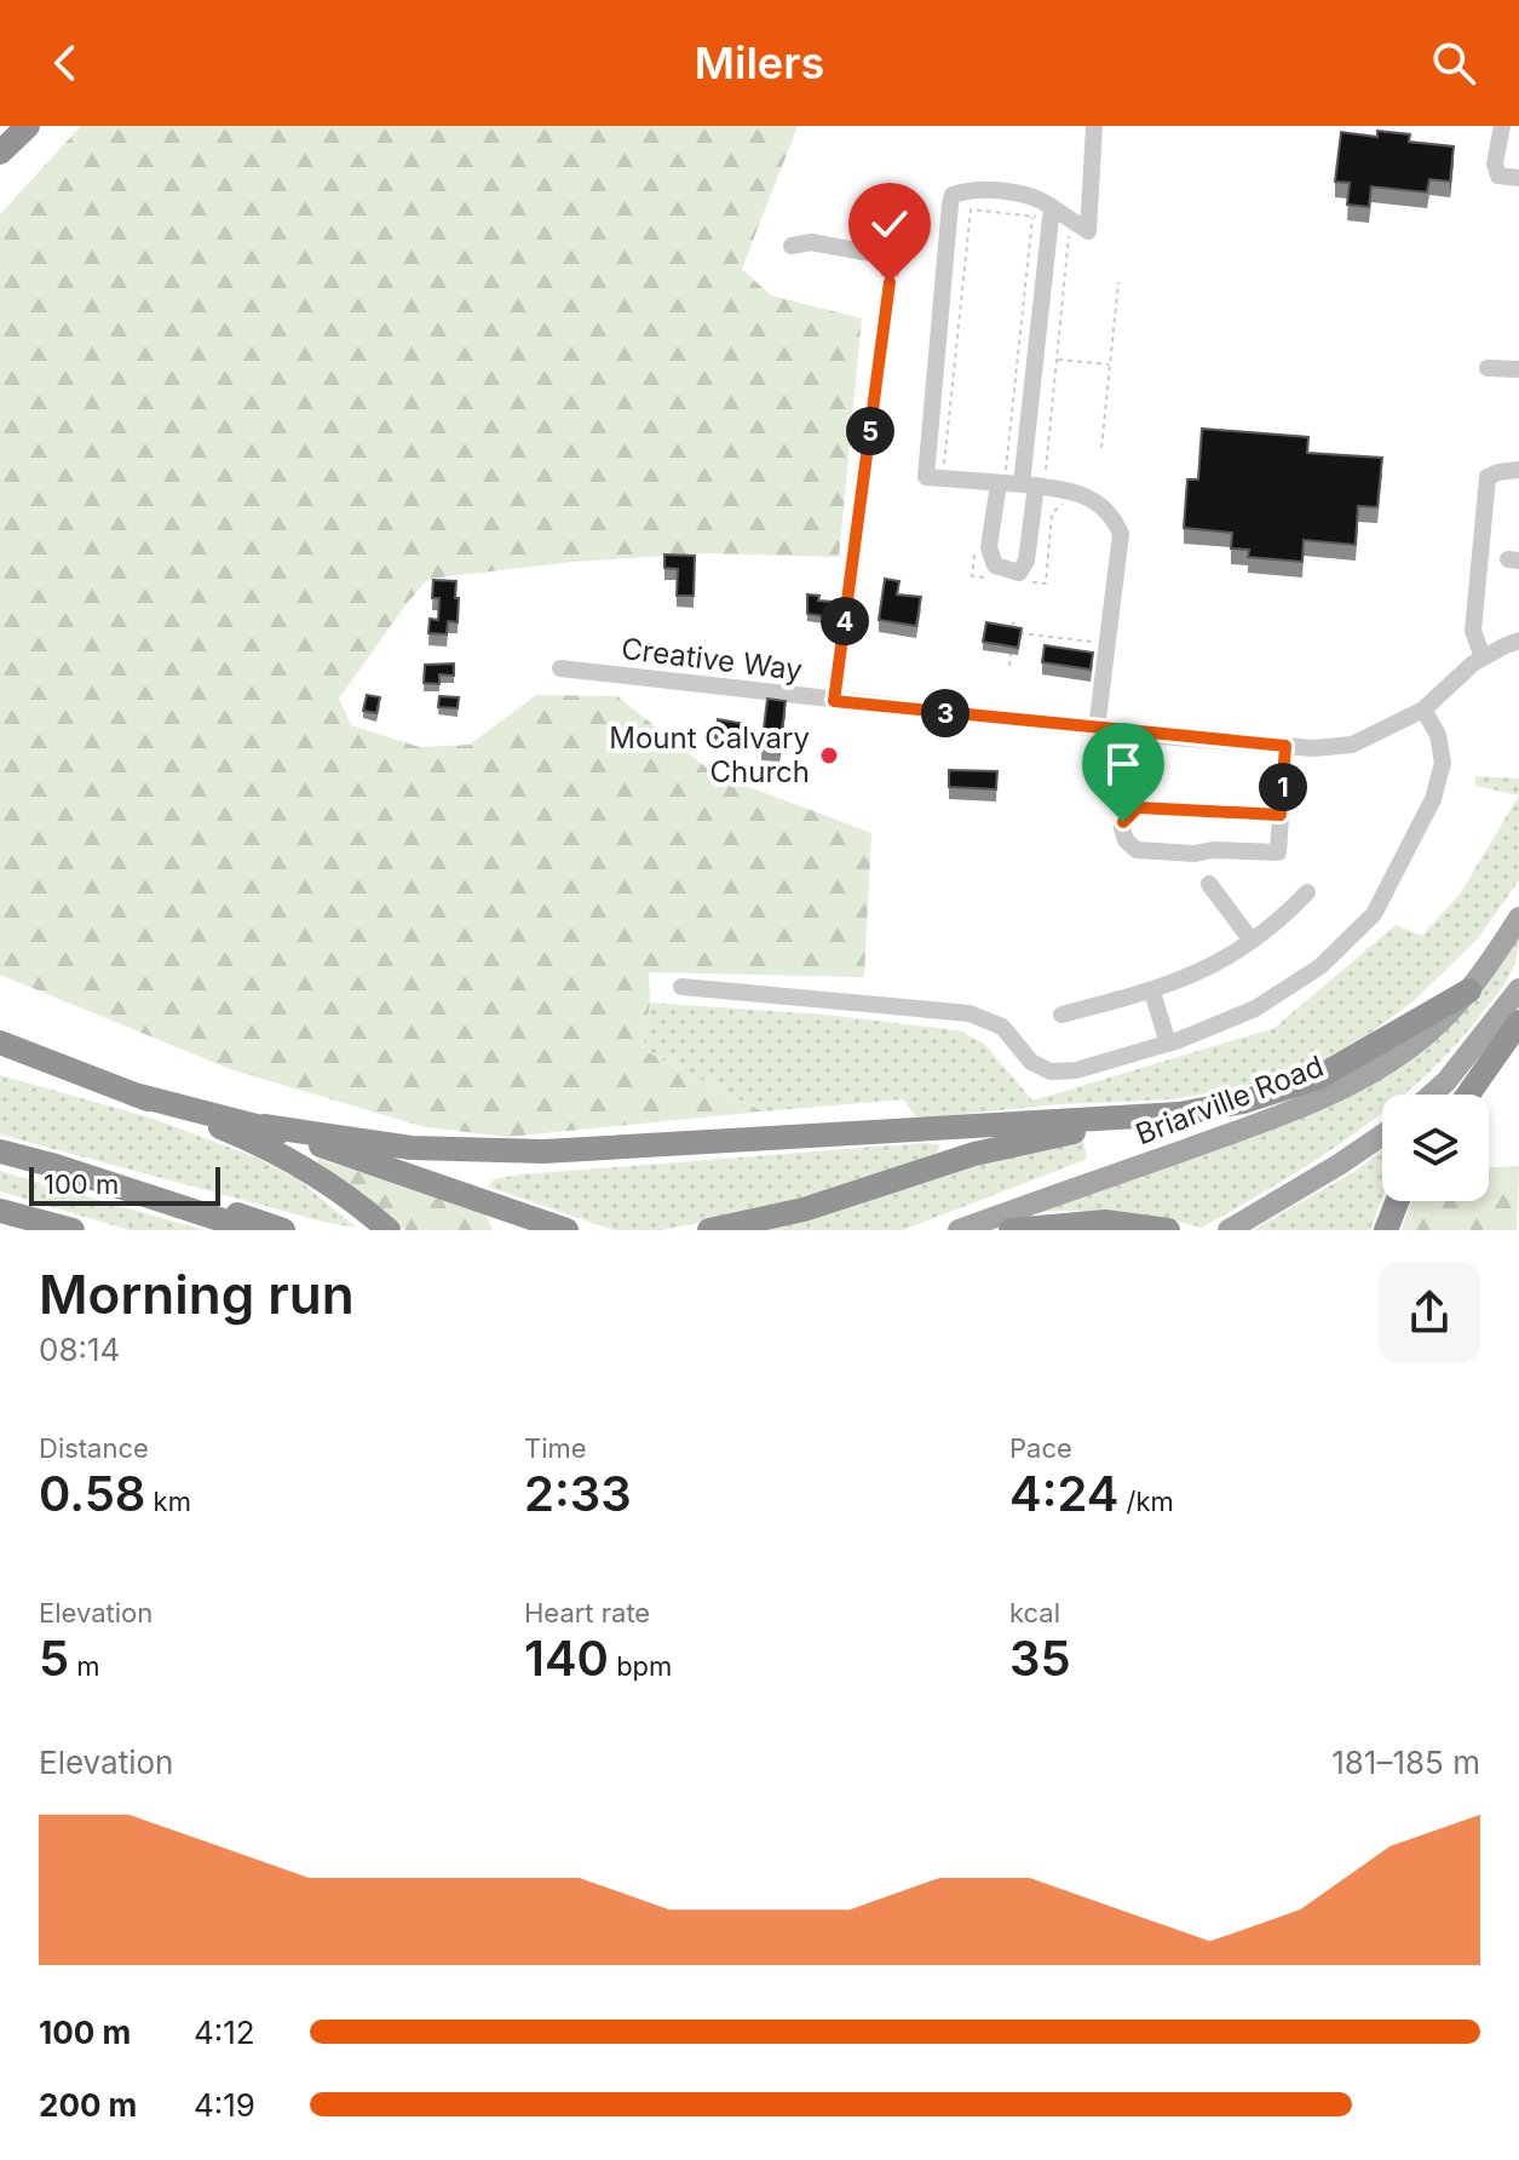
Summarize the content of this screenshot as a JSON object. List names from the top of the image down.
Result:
{
  "streets": {
    "main road": ["Briarville Road"],
    "street": ["Creative Way"]
  },
  "places": ["Mount Calvary Church"],
  "scale_bar": "100 m",
  "page": {
    "header": "Milers",
    "pins": [
      "5",
      "4",
      "3",
      "1"
    ],
    "scale": "100 m",
    "heading": ["Morning run", "08:14"],
    "stats": [
      ["Distance", "0.58 km"],
      ["Time", "2:33"],
      ["Pace", "4:24 /km"],
      ["Elevation", "5 m"],
      ["Heart rate", "140 bpm"],
      ["kcal", "35"]
    ],
    "chart": ["Elevation", "181–185 m"],
    "list": [
      {
        "name": "100 m",
        "note": "4:12"
      },
      {
        "name": "200 m",
        "note": "4:19"
      }
    ]
  }
}
